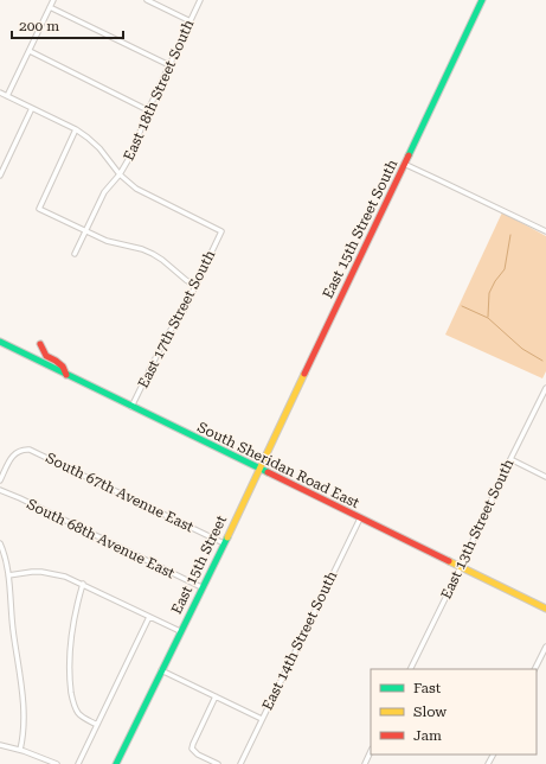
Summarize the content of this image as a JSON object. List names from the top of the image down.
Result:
{
  "streets": {
    "main road": ["East 15th Street South", "South Sheridan Road East", "East 15th Street"],
    "street": [
      "East 18th Street South",
      "East 17th Street South",
      "South 67th Avenue East",
      "East 13th Street South",
      "South 68th Avenue East",
      "East 14th Street South"
    ]
  },
  "crossings": [
    ["East 18th Street South", "East 17th Street South"],
    ["East 15th Street South", "South Sheridan Road East"],
    ["East 15th Street South", "East 15th Street"],
    ["East 17th Street South", "South Sheridan Road East"],
    ["South Sheridan Road East", "East 13th Street South"],
    ["South Sheridan Road East", "East 15th Street"],
    ["South Sheridan Road East", "East 14th Street South"],
    ["South 67th Avenue East", "East 15th Street"],
    ["South 68th Avenue East", "East 15th Street"]
  ],
  "legend": ["Fast", "Slow", "Jam"],
  "scale_bar": "200 m"
}
